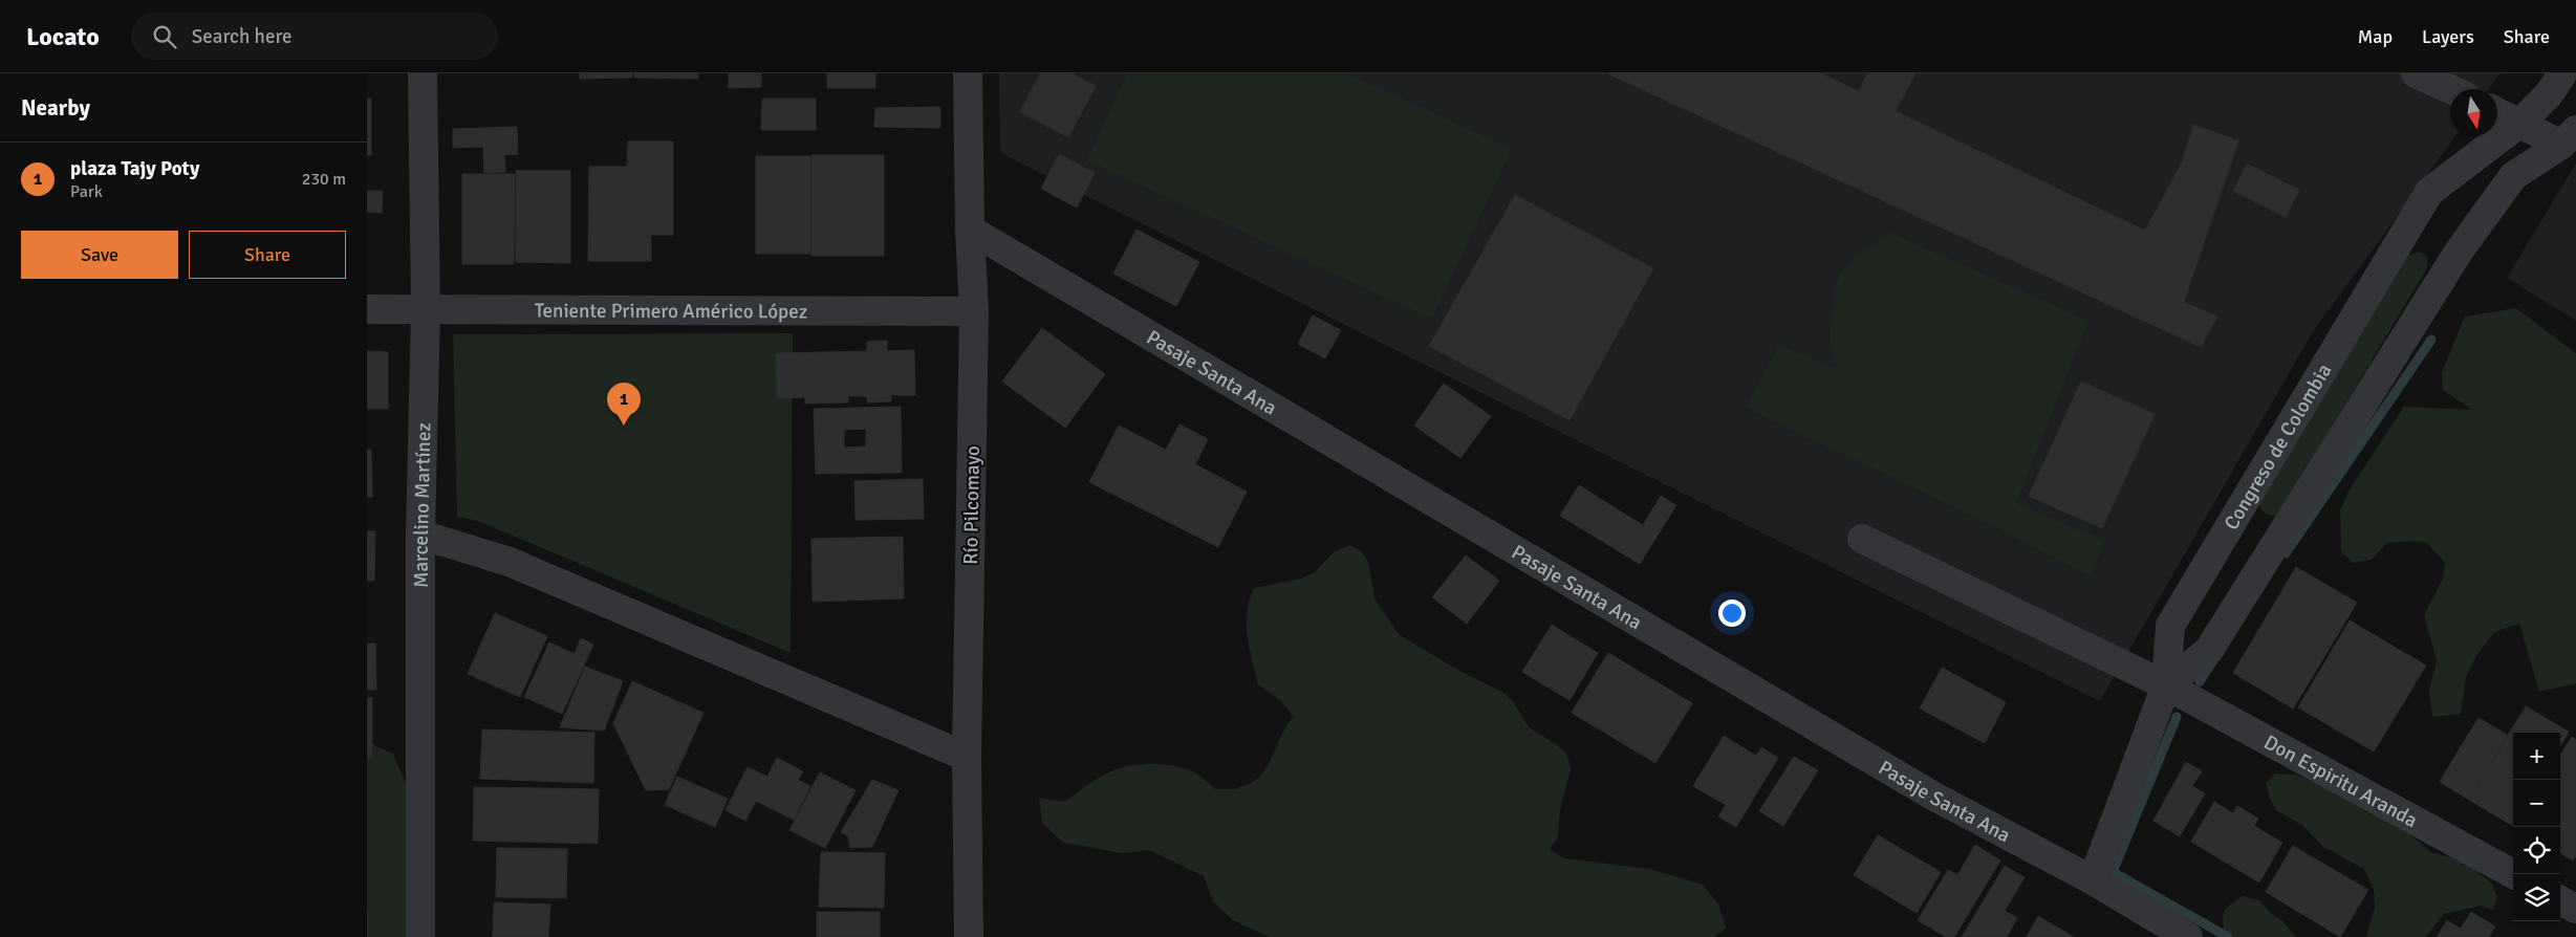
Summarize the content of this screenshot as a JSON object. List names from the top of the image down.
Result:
{
  "streets": {
    "street": [
      "Teniente Primero Américo López",
      "Pasaje Santa Ana",
      "Congreso de Colombia",
      "Marcelino Martínez",
      "Río Pilcomayo",
      "Don Espiritu Aranda"
    ]
  },
  "crossings": [
    ["Teniente Primero Américo López", "Marcelino Martínez"],
    ["Teniente Primero Américo López", "Río Pilcomayo"],
    ["Pasaje Santa Ana", "Congreso de Colombia"],
    ["Pasaje Santa Ana", "Río Pilcomayo"],
    ["Congreso de Colombia", "Don Espiritu Aranda"]
  ],
  "north": "bottom",
  "page": {
    "header": "Locato",
    "search": "Search here",
    "nav": ["Map", "Layers", "Share"],
    "heading": "Nearby",
    "list": [
      {
        "mark": "1",
        "name": "plaza Tajy Poty",
        "note": "Park",
        "value": "230 m"
      }
    ],
    "buttons": ["Save", "Share"],
    "pins": "1",
    "map_buttons": ["+", "−"]
  }
}
